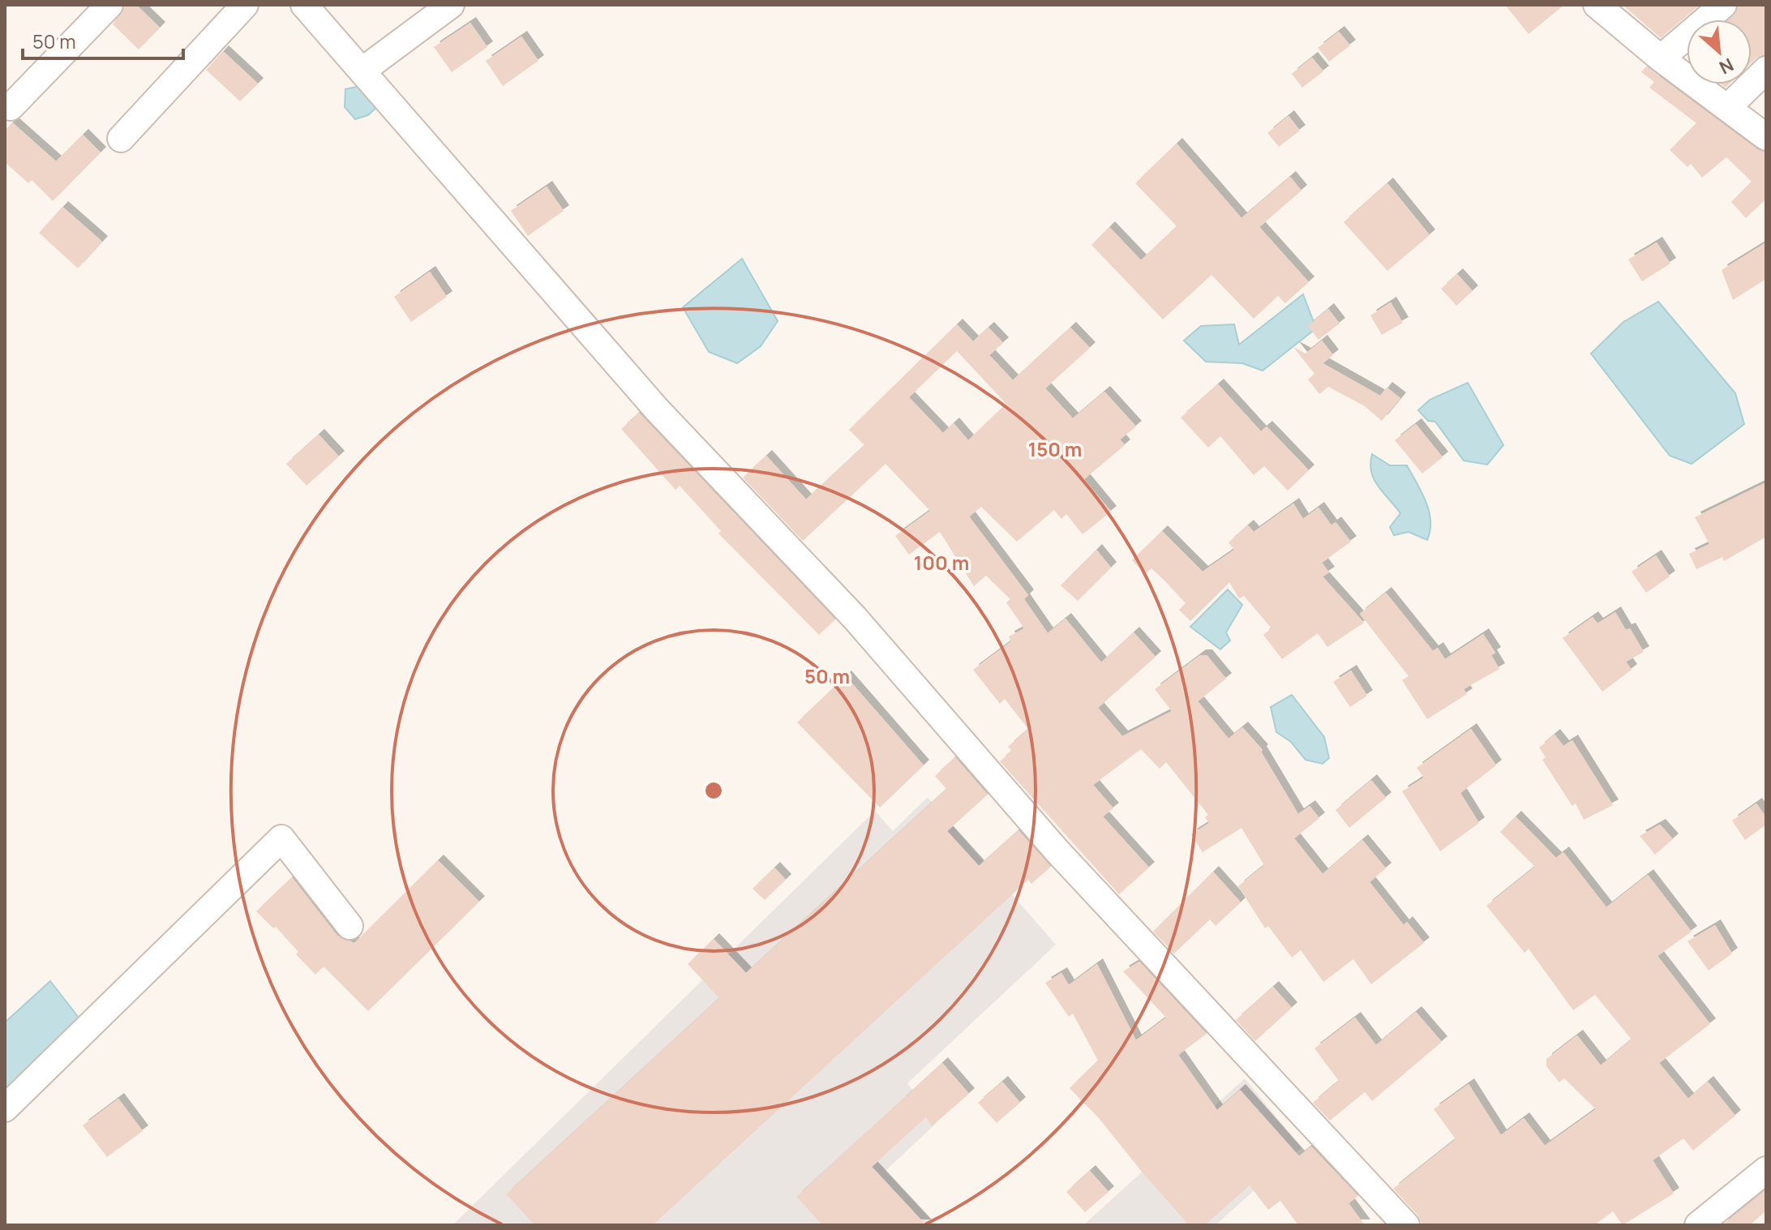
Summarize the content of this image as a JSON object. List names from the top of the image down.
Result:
{
  "scale_bar": "50 m",
  "north": "bottom right",
  "rings": ["150 m", "100 m", "50 m"]
}
